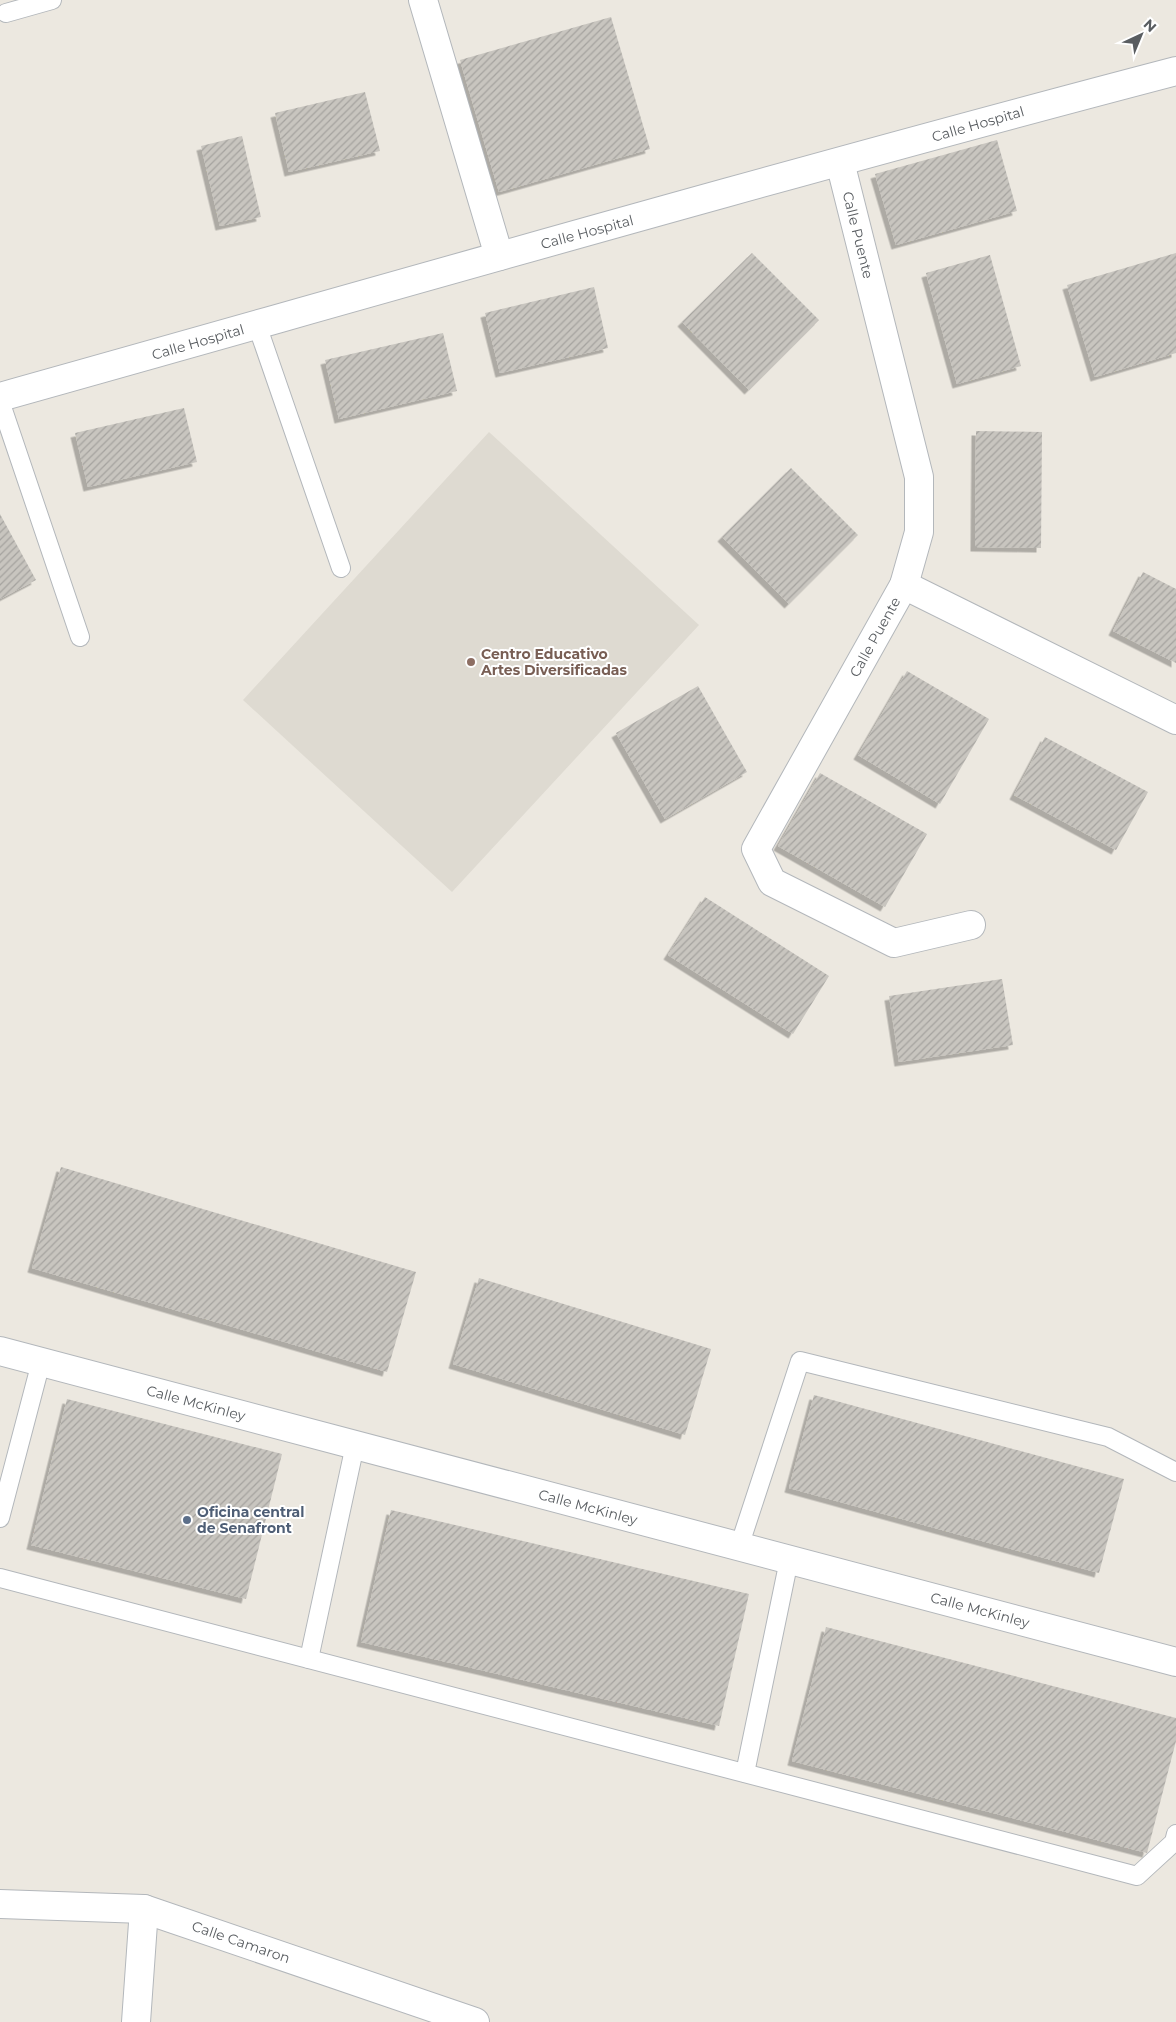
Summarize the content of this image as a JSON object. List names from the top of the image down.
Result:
{
  "streets": {
    "street": [
      "Calle Hospital",
      "Calle Puente",
      "Calle McKinley",
      "Calle Camaron"
    ]
  },
  "crossings": [
    ["Calle Hospital", "Calle Puente"]
  ],
  "places": ["Centro Educativo Artes Diversificadas", "Oficina central de Senafront"],
  "north": "top right"
}
